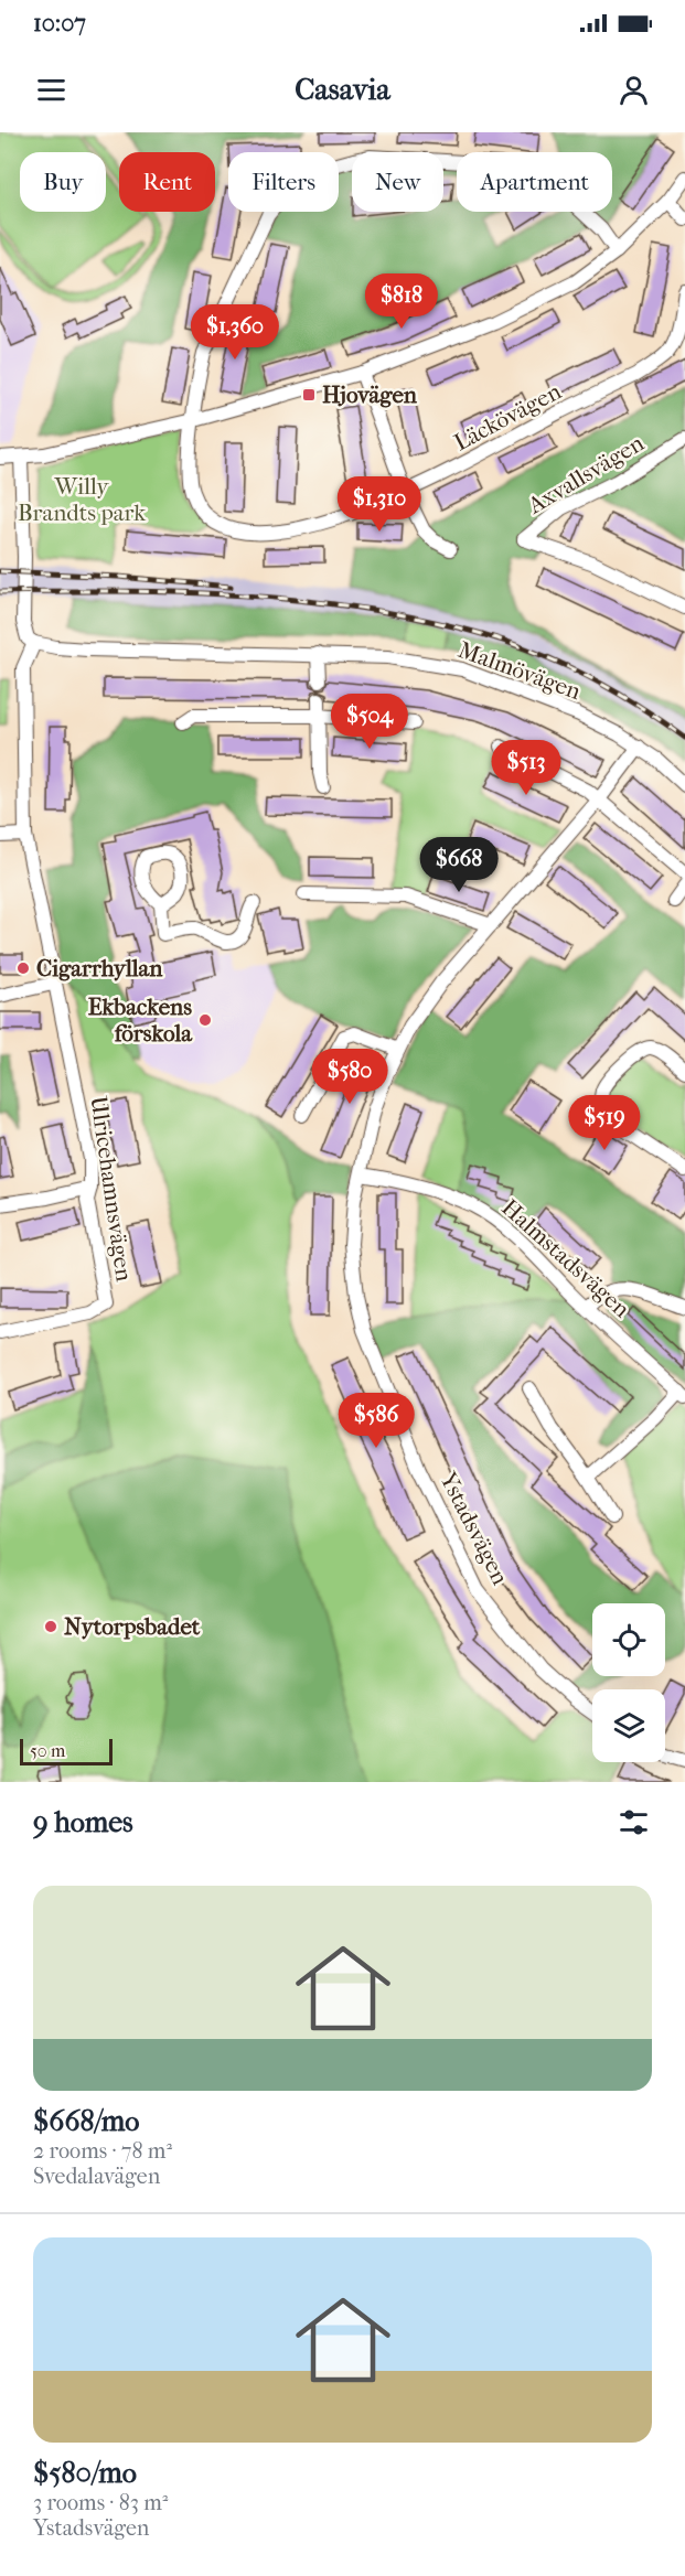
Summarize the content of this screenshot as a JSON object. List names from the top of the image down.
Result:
{
  "streets": {
    "street": [
      "Läckövägen",
      "Axvallsvägen",
      "Malmövägen",
      "Ulricehamnsvägen",
      "Halmstadsvägen",
      "Ystadsvägen"
    ]
  },
  "crossings": [
    ["Malmövägen", "Ulricehamnsvägen"],
    ["Malmövägen", "Ystadsvägen"],
    ["Halmstadsvägen", "Ystadsvägen"]
  ],
  "parks": ["Willy Brandts park"],
  "places": {
    "transit": ["Hjovägen"],
    "other": ["Cigarrhyllan", "Ekbackens förskola", "Nytorpsbadet"]
  },
  "scale_bar": "50 m",
  "page": {
    "status": "10:07",
    "header": "Casavia",
    "chip": [
      "Buy",
      "Rent",
      "Filters",
      "New",
      "Apartment"
    ],
    "price": [
      "$818",
      "$1,360",
      "$1,310",
      "$504",
      "$513",
      "$668",
      "$580",
      "$519",
      "$586"
    ],
    "scale": "50 m",
    "heading": "9 homes",
    "list": [
      {
        "name": "$668/mo",
        "note": "2 rooms · 78 m² · Svedalavägen"
      },
      {
        "name": "$580/mo",
        "note": "3 rooms · 83 m² · Ystadsvägen"
      }
    ]
  }
}
